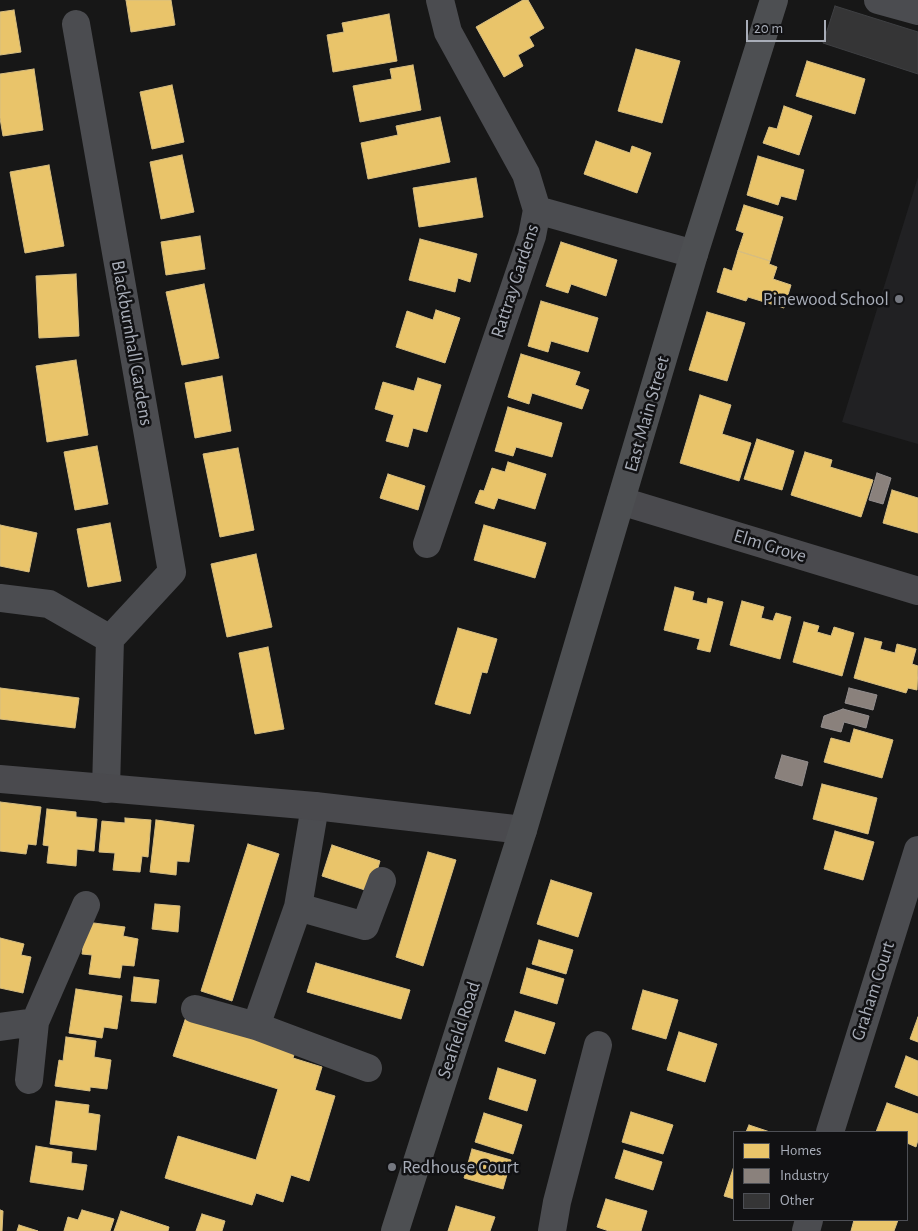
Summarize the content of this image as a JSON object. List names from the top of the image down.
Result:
{
  "streets": {
    "main road": ["East Main Street", "Seafield Road"],
    "street": [
      "Rattray Gardens",
      "Blackburnhall Gardens",
      "Elm Grove",
      "Graham Court"
    ]
  },
  "crossings": [
    ["East Main Street", "Elm Grove"],
    ["East Main Street", "Seafield Road"]
  ],
  "places": ["Pinewood School", "Redhouse Court"],
  "legend": ["Homes", "Industry", "Other"],
  "scale_bar": "20 m"
}
